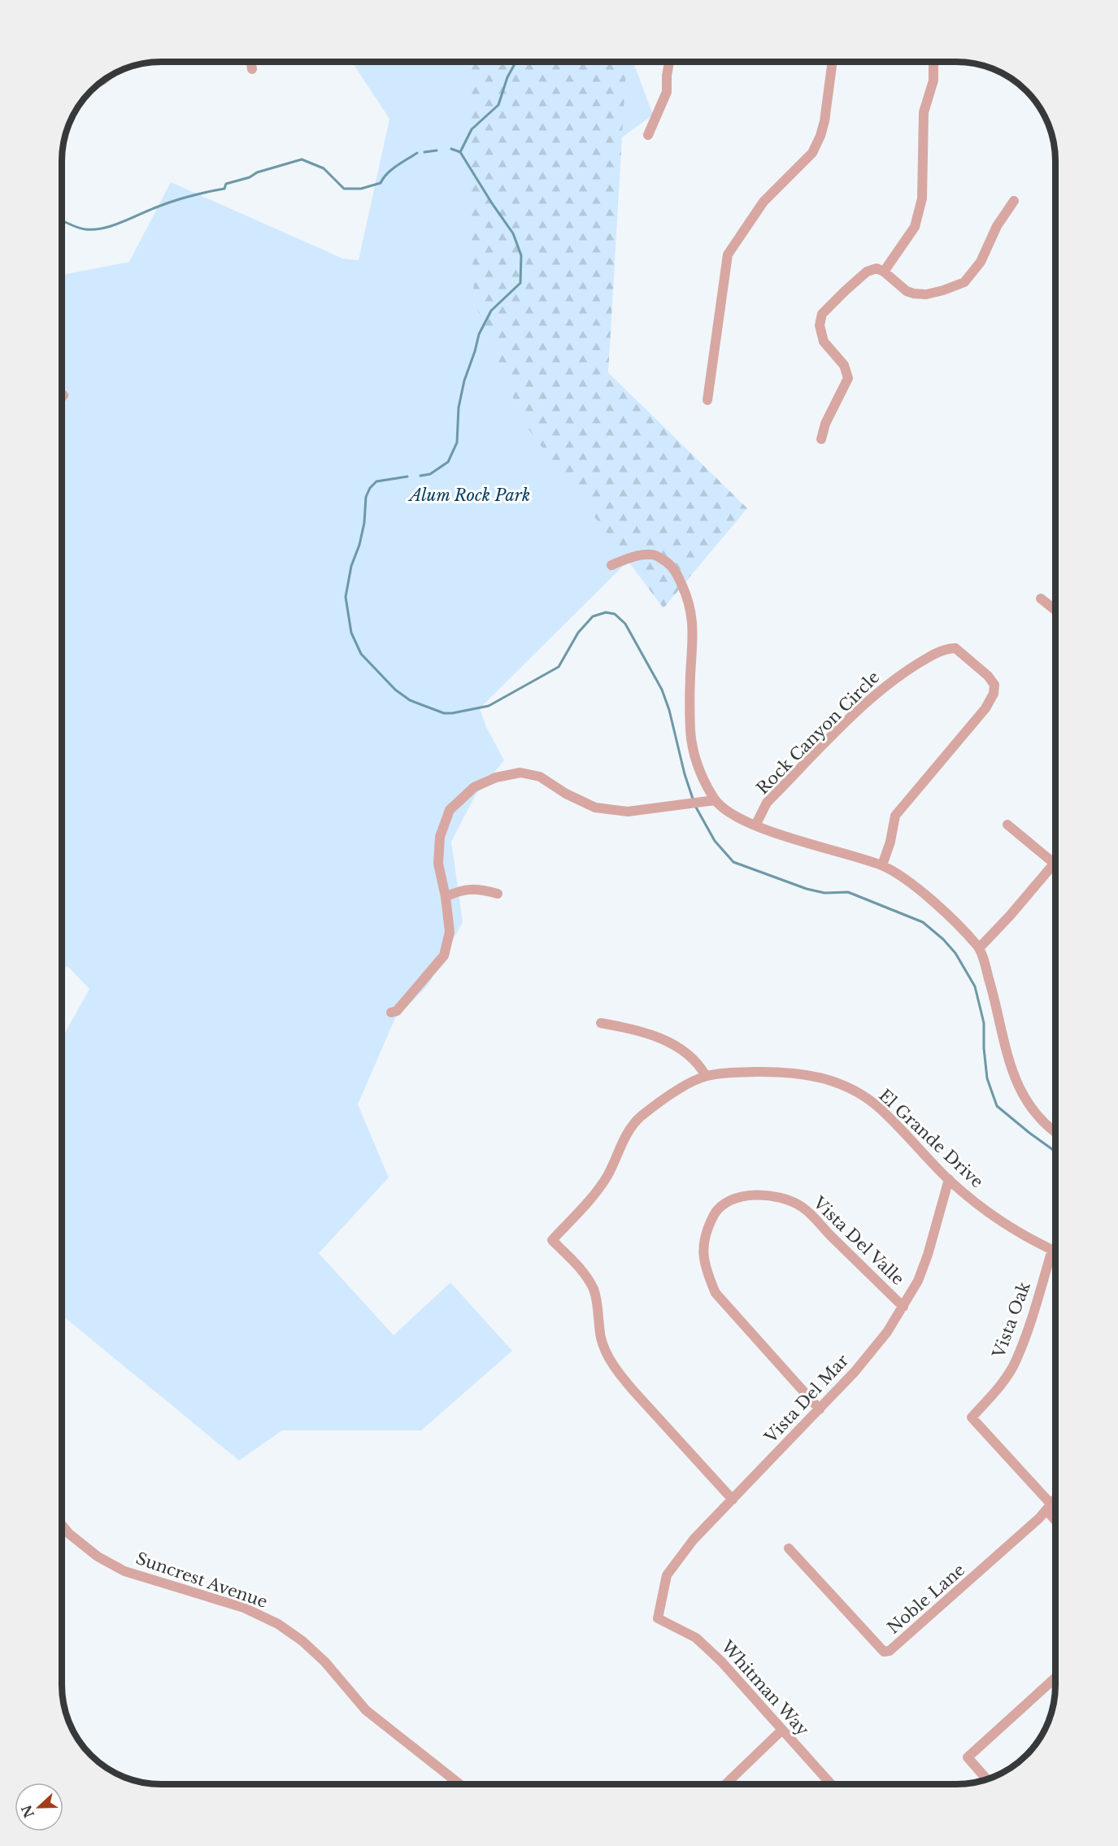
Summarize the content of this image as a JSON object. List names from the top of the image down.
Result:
{
  "streets": {
    "street": [
      "Rock Canyon Circle",
      "El Grande Drive",
      "Vista Del Valle",
      "Vista Oak",
      "Vista Del Mar",
      "Suncrest Avenue",
      "Noble Lane",
      "Whitman Way"
    ]
  },
  "crossings": [
    ["El Grande Drive", "Vista Oak"],
    ["El Grande Drive", "Vista Del Mar"],
    ["Vista Del Valle", "Vista Del Mar"],
    ["Vista Oak", "Noble Lane"],
    ["Vista Del Mar", "Whitman Way"]
  ],
  "parks": ["Alum Rock Park"],
  "north": "left"
}
